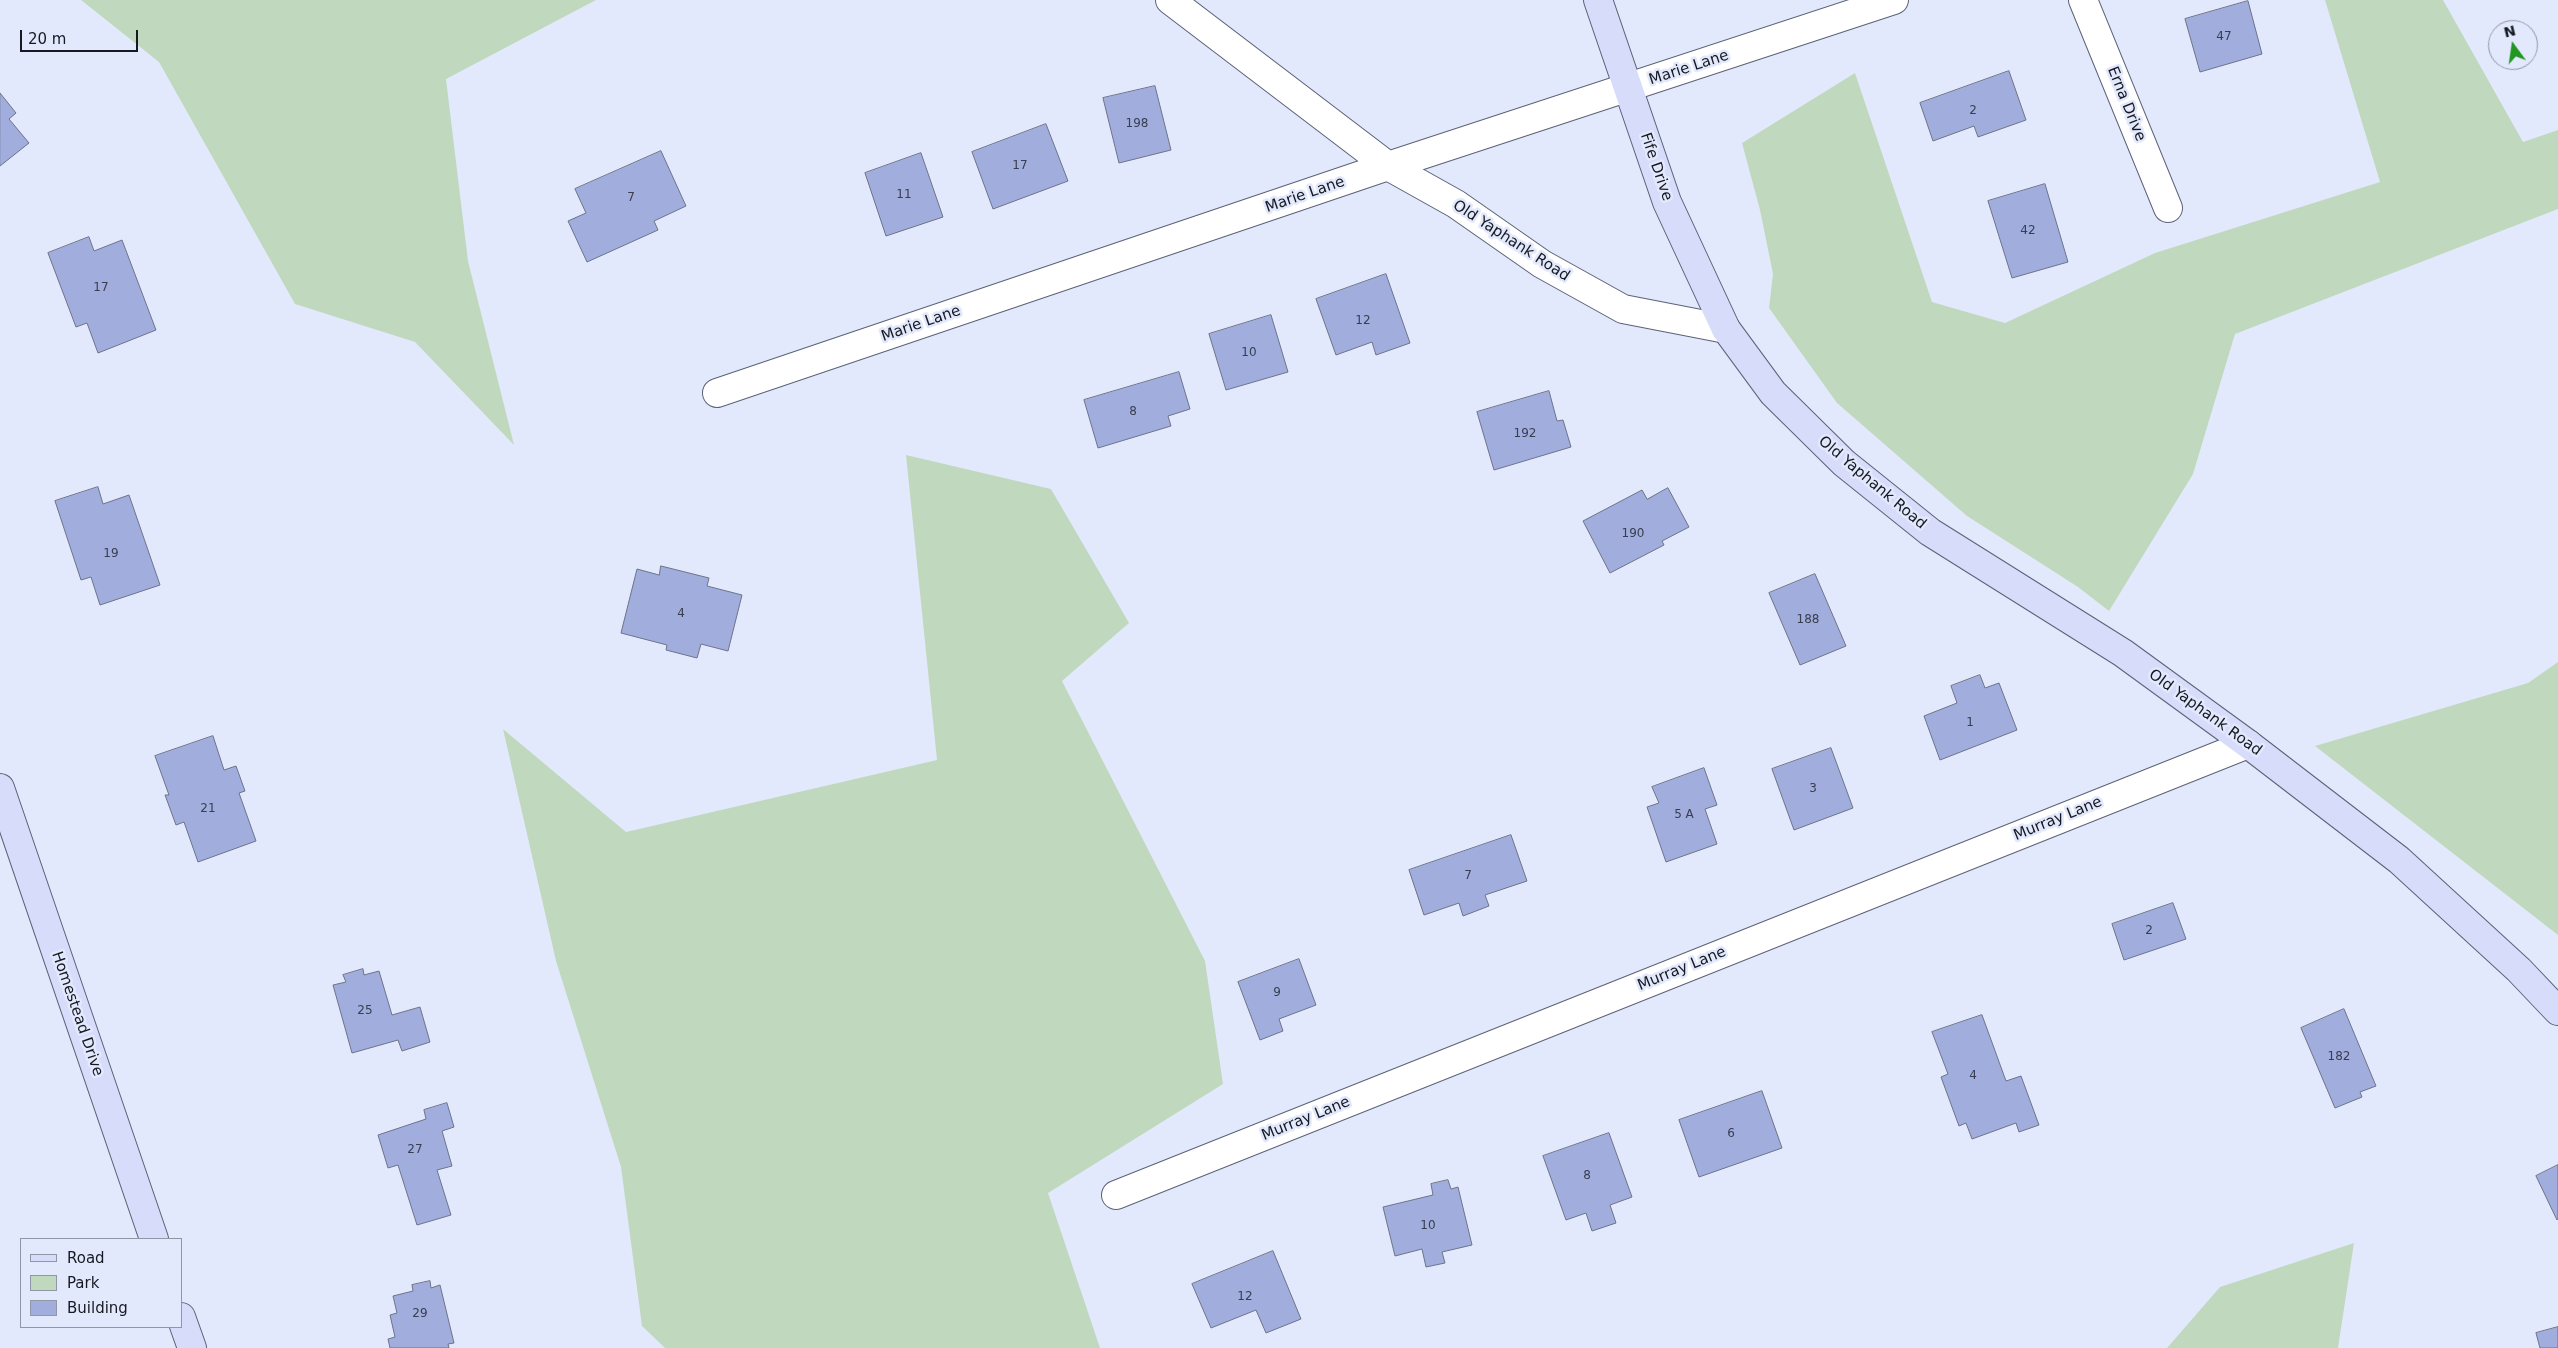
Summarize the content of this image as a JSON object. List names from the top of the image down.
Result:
{
  "streets": {
    "street": [
      "Marie Lane",
      "Erna Drive",
      "Fife Drive",
      "Old Yaphank Road",
      "Murray Lane",
      "Homestead Drive"
    ]
  },
  "crossings": [
    ["Marie Lane", "Fife Drive"],
    ["Marie Lane", "Old Yaphank Road"],
    ["Fife Drive", "Old Yaphank Road"],
    ["Old Yaphank Road", "Murray Lane"]
  ],
  "house_numbers": [
    "47",
    "2",
    "198",
    "17",
    "11",
    "7",
    "42",
    "17",
    "12",
    "10",
    "8",
    "192",
    "190",
    "19",
    "4",
    "188",
    "1",
    "3",
    "21",
    "5 A",
    "7",
    "2",
    "9",
    "25",
    "182",
    "4",
    "6",
    "27",
    "8",
    "10",
    "12",
    "29"
  ],
  "legend": ["Road", "Park", "Building"],
  "scale_bar": "20 m",
  "north": "top"
}
